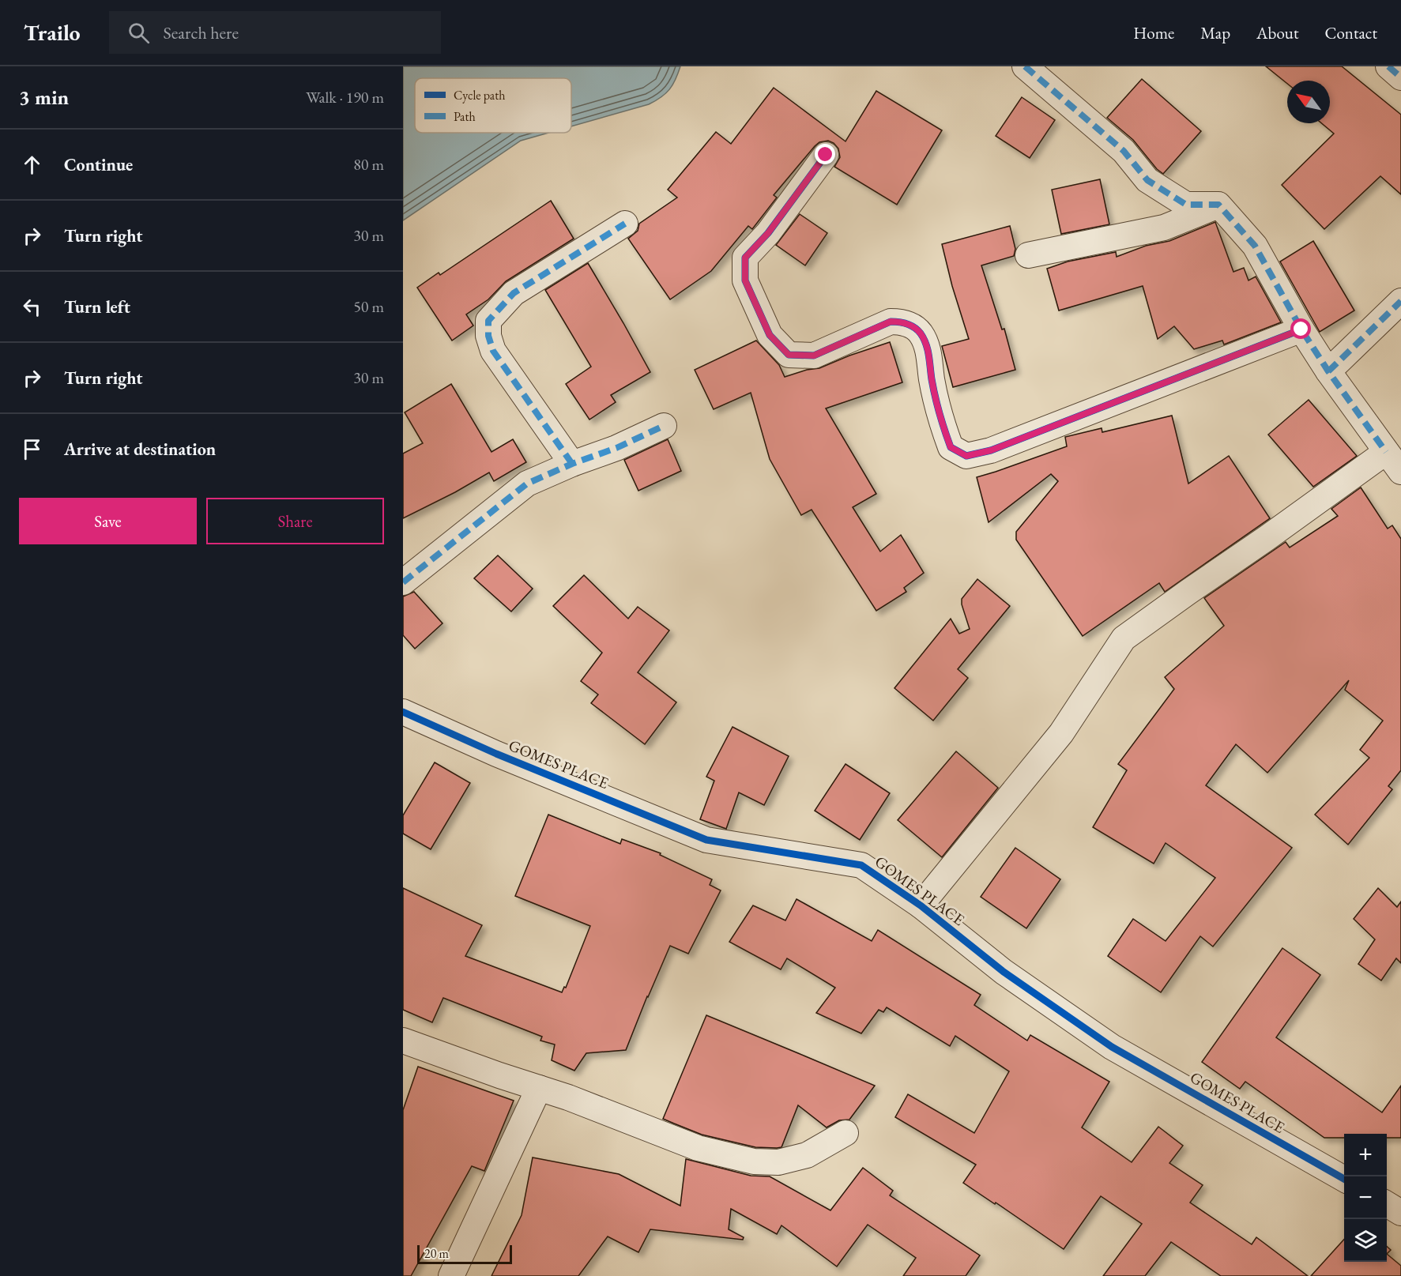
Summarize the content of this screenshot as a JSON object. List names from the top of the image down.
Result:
{
  "streets": {
    "street": ["GOMES PLACE"]
  },
  "legend": ["Cycle path", "Path"],
  "scale_bar": "20 m",
  "north": "top left",
  "page": {
    "header": "Trailo",
    "search": "Search here",
    "nav": [
      "Home",
      "Map",
      "About",
      "Contact"
    ],
    "heading": ["3 min", "Walk · 190 m"],
    "list": [
      ["Continue", "80 m"],
      ["Turn right", "30 m"],
      ["Turn left", "50 m"],
      ["Turn right", "30 m"],
      "Arrive at destination"
    ],
    "buttons": ["Save", "Share"],
    "map_buttons": ["+", "−"],
    "scale": "20 m"
  }
}
